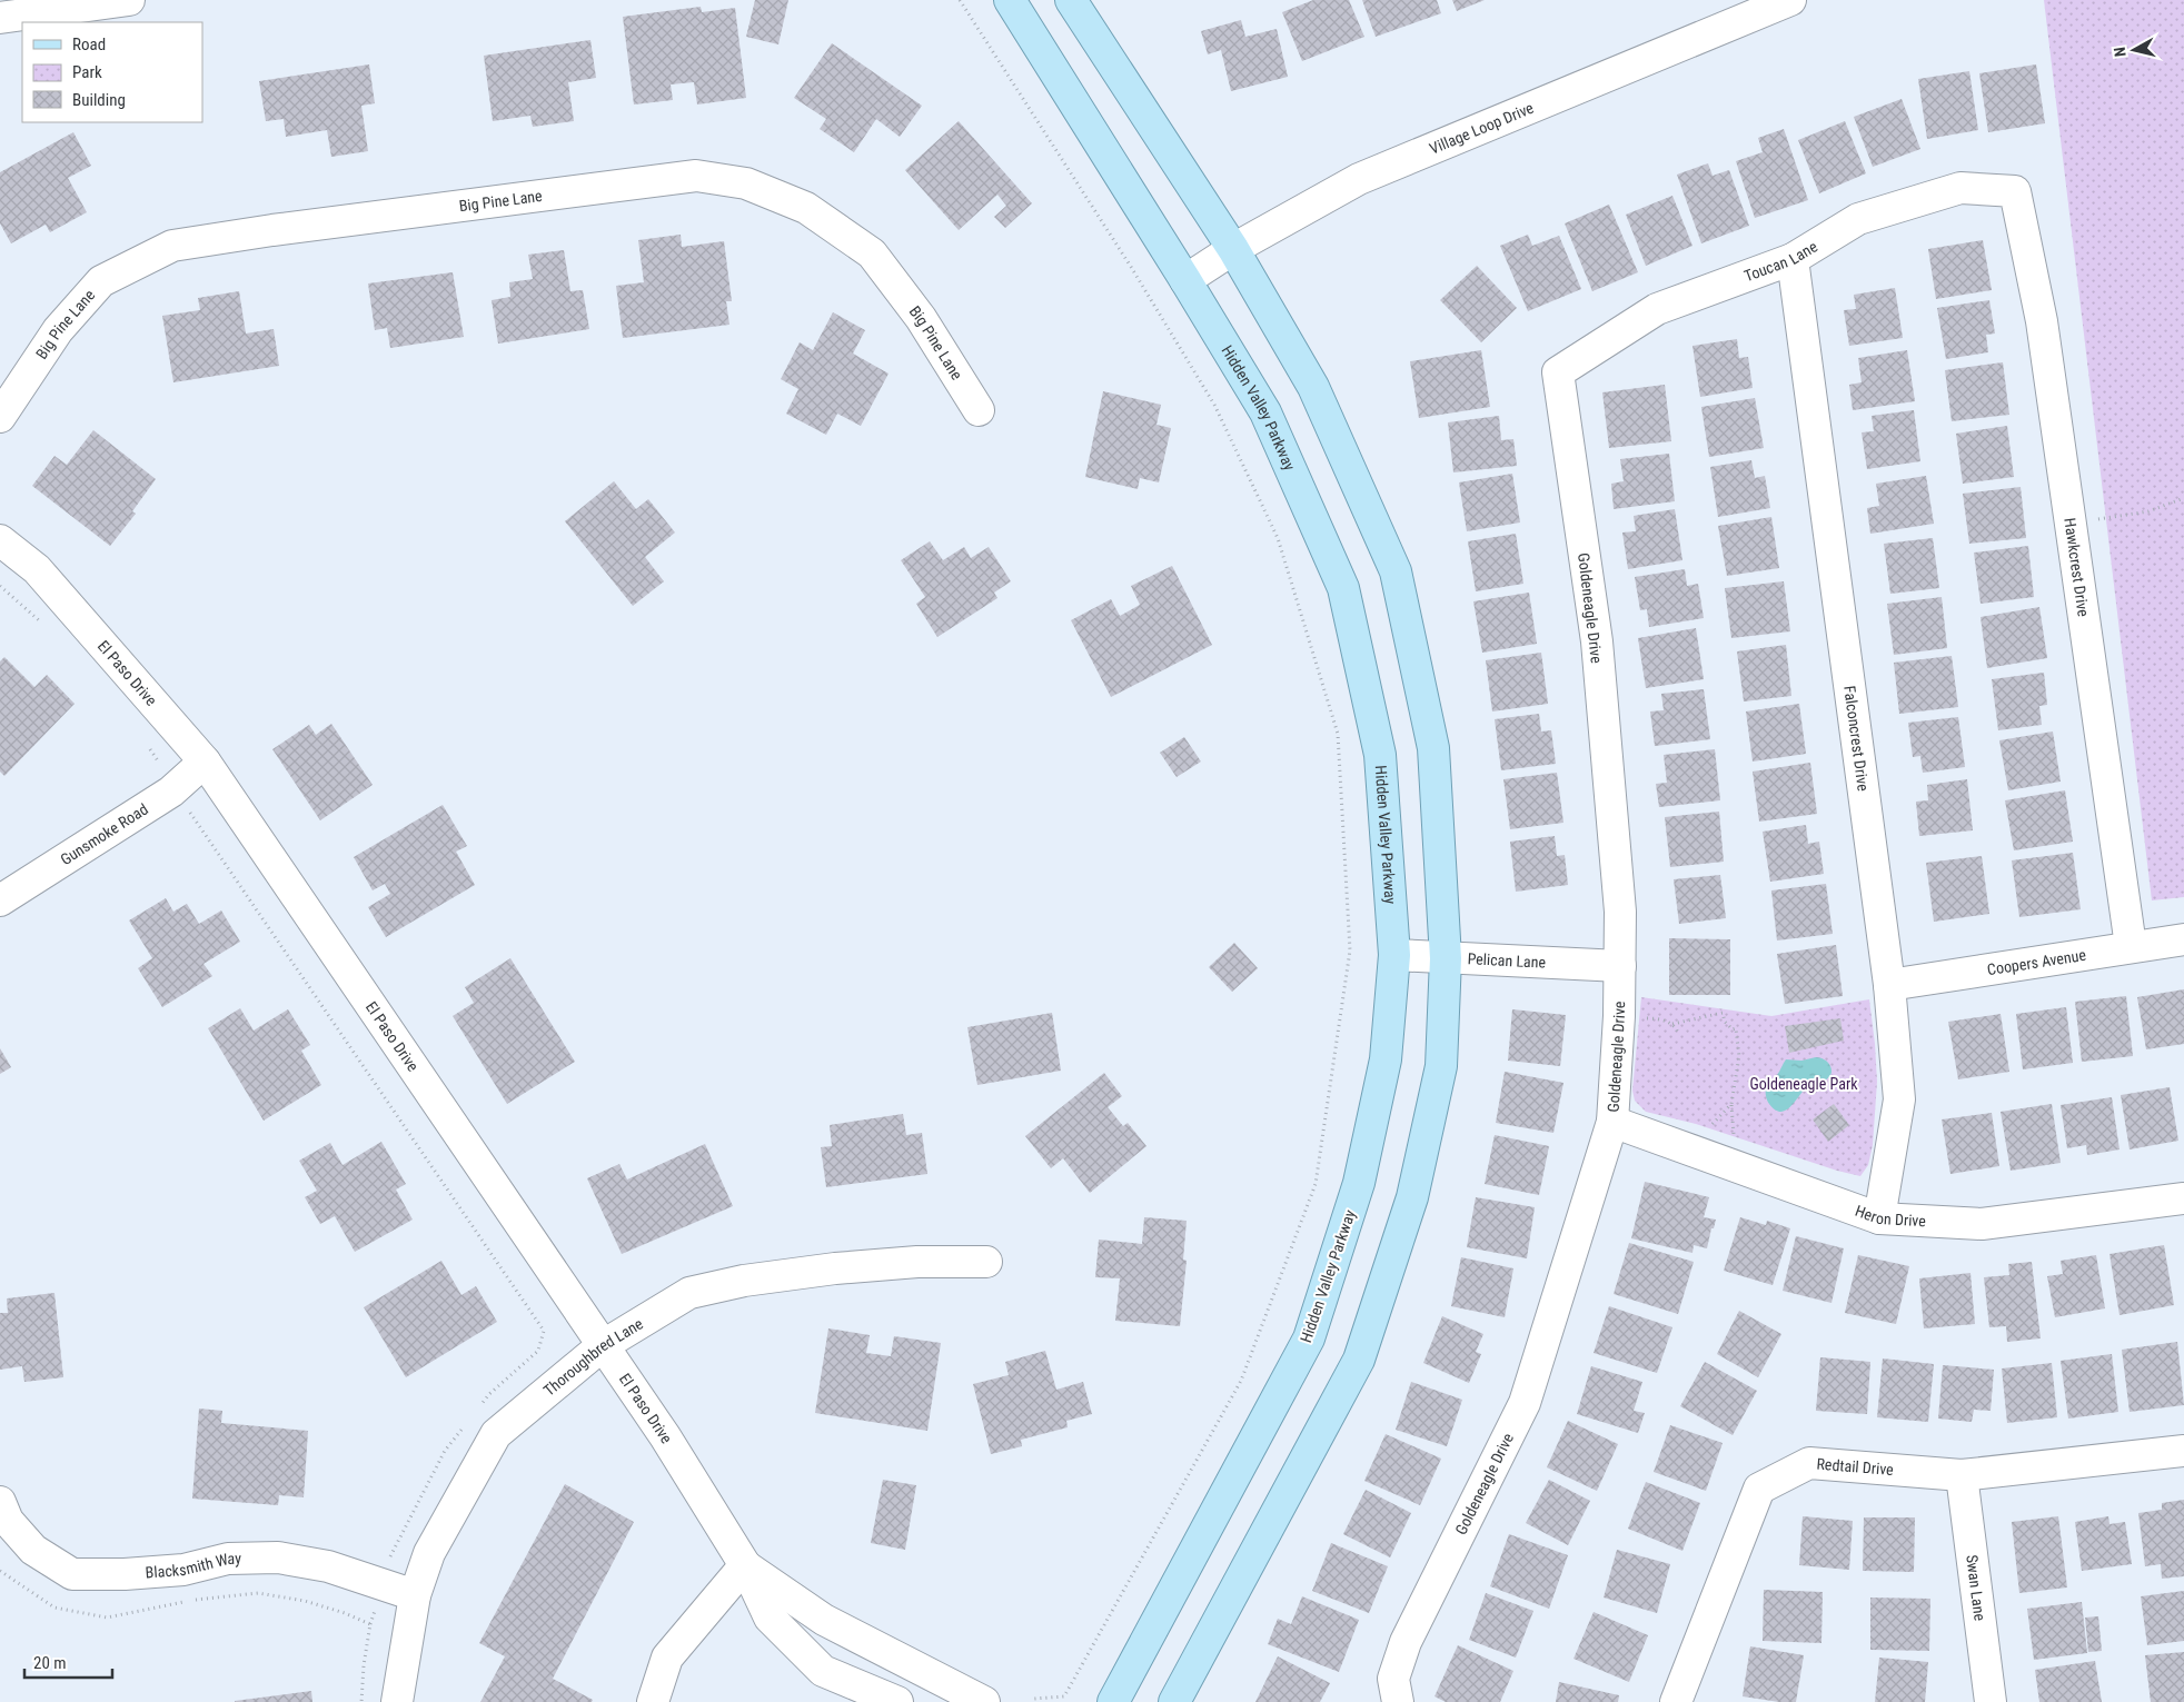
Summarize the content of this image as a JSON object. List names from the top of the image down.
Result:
{
  "streets": {
    "main road": ["Hidden Valley Parkway"],
    "street": [
      "Village Loop Drive",
      "Big Pine Lane",
      "Toucan Lane",
      "Hawkcrest Drive",
      "Goldeneagle Drive",
      "El Paso Drive",
      "Falconcrest Drive",
      "Gunsmoke Road",
      "Pelican Lane",
      "Coopers Avenue",
      "Heron Drive",
      "Thoroughbred Lane",
      "Redtail Drive",
      "Blacksmith Way",
      "Swan Lane"
    ]
  },
  "crossings": [
    ["Village Loop Drive", "Hidden Valley Parkway"],
    ["Toucan Lane", "Hawkcrest Drive"],
    ["Toucan Lane", "Goldeneagle Drive"],
    ["Toucan Lane", "Falconcrest Drive"],
    ["Hidden Valley Parkway", "Pelican Lane"],
    ["Hawkcrest Drive", "Coopers Avenue"],
    ["Goldeneagle Drive", "Pelican Lane"],
    ["Goldeneagle Drive", "Heron Drive"],
    ["El Paso Drive", "Gunsmoke Road"],
    ["El Paso Drive", "Thoroughbred Lane"],
    ["Falconcrest Drive", "Coopers Avenue"],
    ["Falconcrest Drive", "Heron Drive"],
    ["Thoroughbred Lane", "Blacksmith Way"],
    ["Redtail Drive", "Swan Lane"]
  ],
  "parks": ["Goldeneagle Park"],
  "legend": ["Road", "Park", "Building"],
  "scale_bar": "20 m",
  "north": "left"
}
